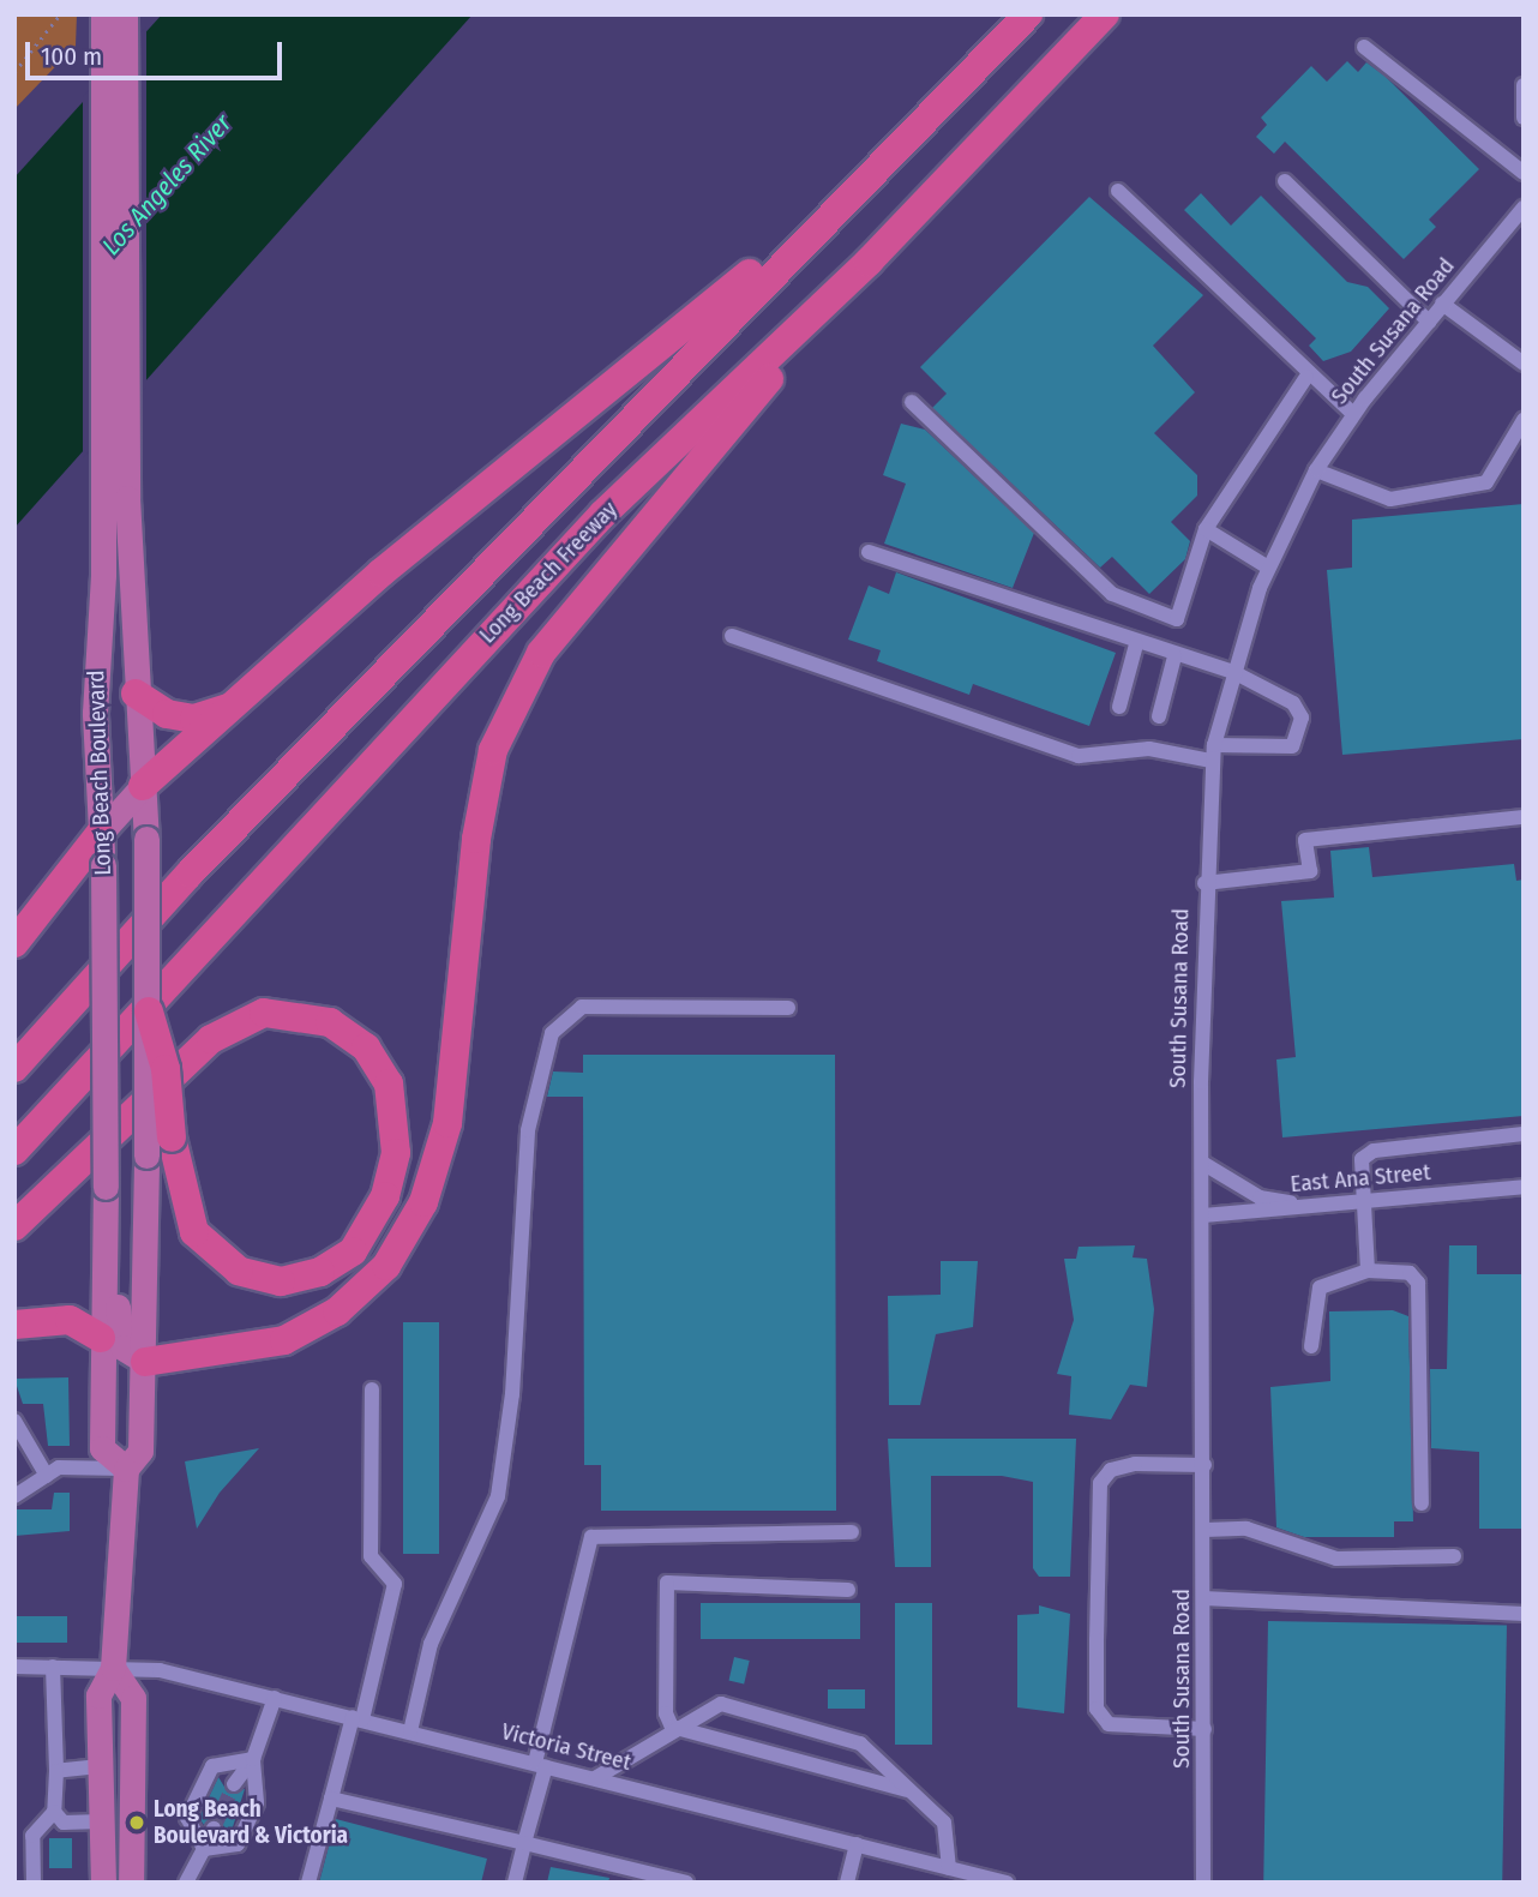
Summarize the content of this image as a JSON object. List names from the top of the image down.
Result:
{
  "streets": {
    "highway": ["Long Beach Freeway"],
    "main road": ["Long Beach Boulevard"],
    "street": ["South Susana Road", "East Ana Street", "Victoria Street"]
  },
  "crossings": [
    ["South Susana Road", "East Ana Street"],
    ["Long Beach Boulevard", "Victoria Street"]
  ],
  "water": ["Los Angeles River"],
  "places": ["Long Beach Boulevard & Victoria"],
  "scale_bar": "100 m"
}
